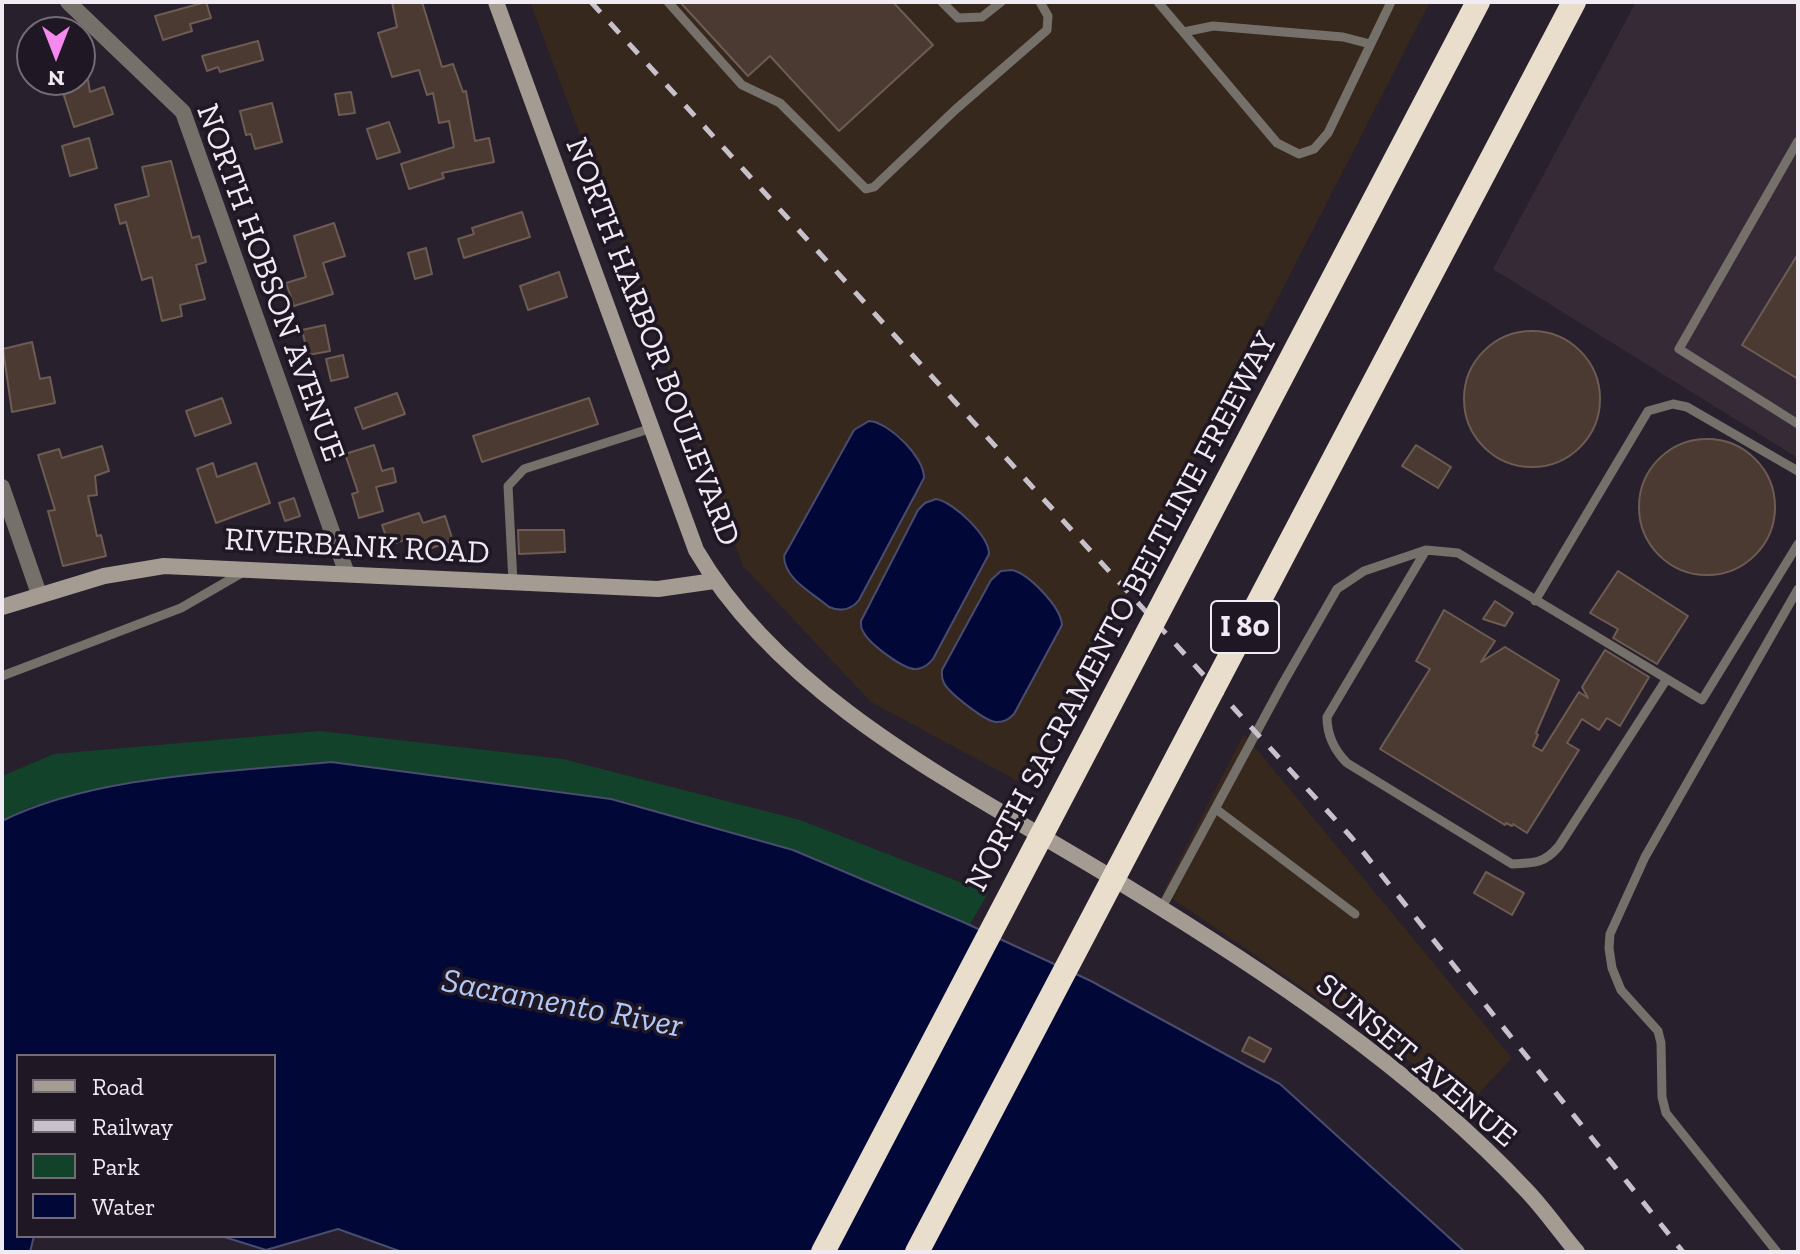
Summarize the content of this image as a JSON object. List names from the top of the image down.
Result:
{
  "streets": {
    "highway": ["NORTH SACRAMENTO BELTLINE FREEWAY", "I 80"],
    "main road": ["NORTH HARBOR BOULEVARD", "RIVERBANK ROAD", "SUNSET AVENUE"],
    "street": ["NORTH HOBSON AVENUE"]
  },
  "crossings": [
    ["NORTH HOBSON AVENUE", "RIVERBANK ROAD"],
    ["NORTH HARBOR BOULEVARD", "RIVERBANK ROAD"],
    ["NORTH HARBOR BOULEVARD", "SUNSET AVENUE"]
  ],
  "water": ["Sacramento River"],
  "legend": [
    "Road",
    "Railway",
    "Park",
    "Water"
  ],
  "north": "bottom"
}
